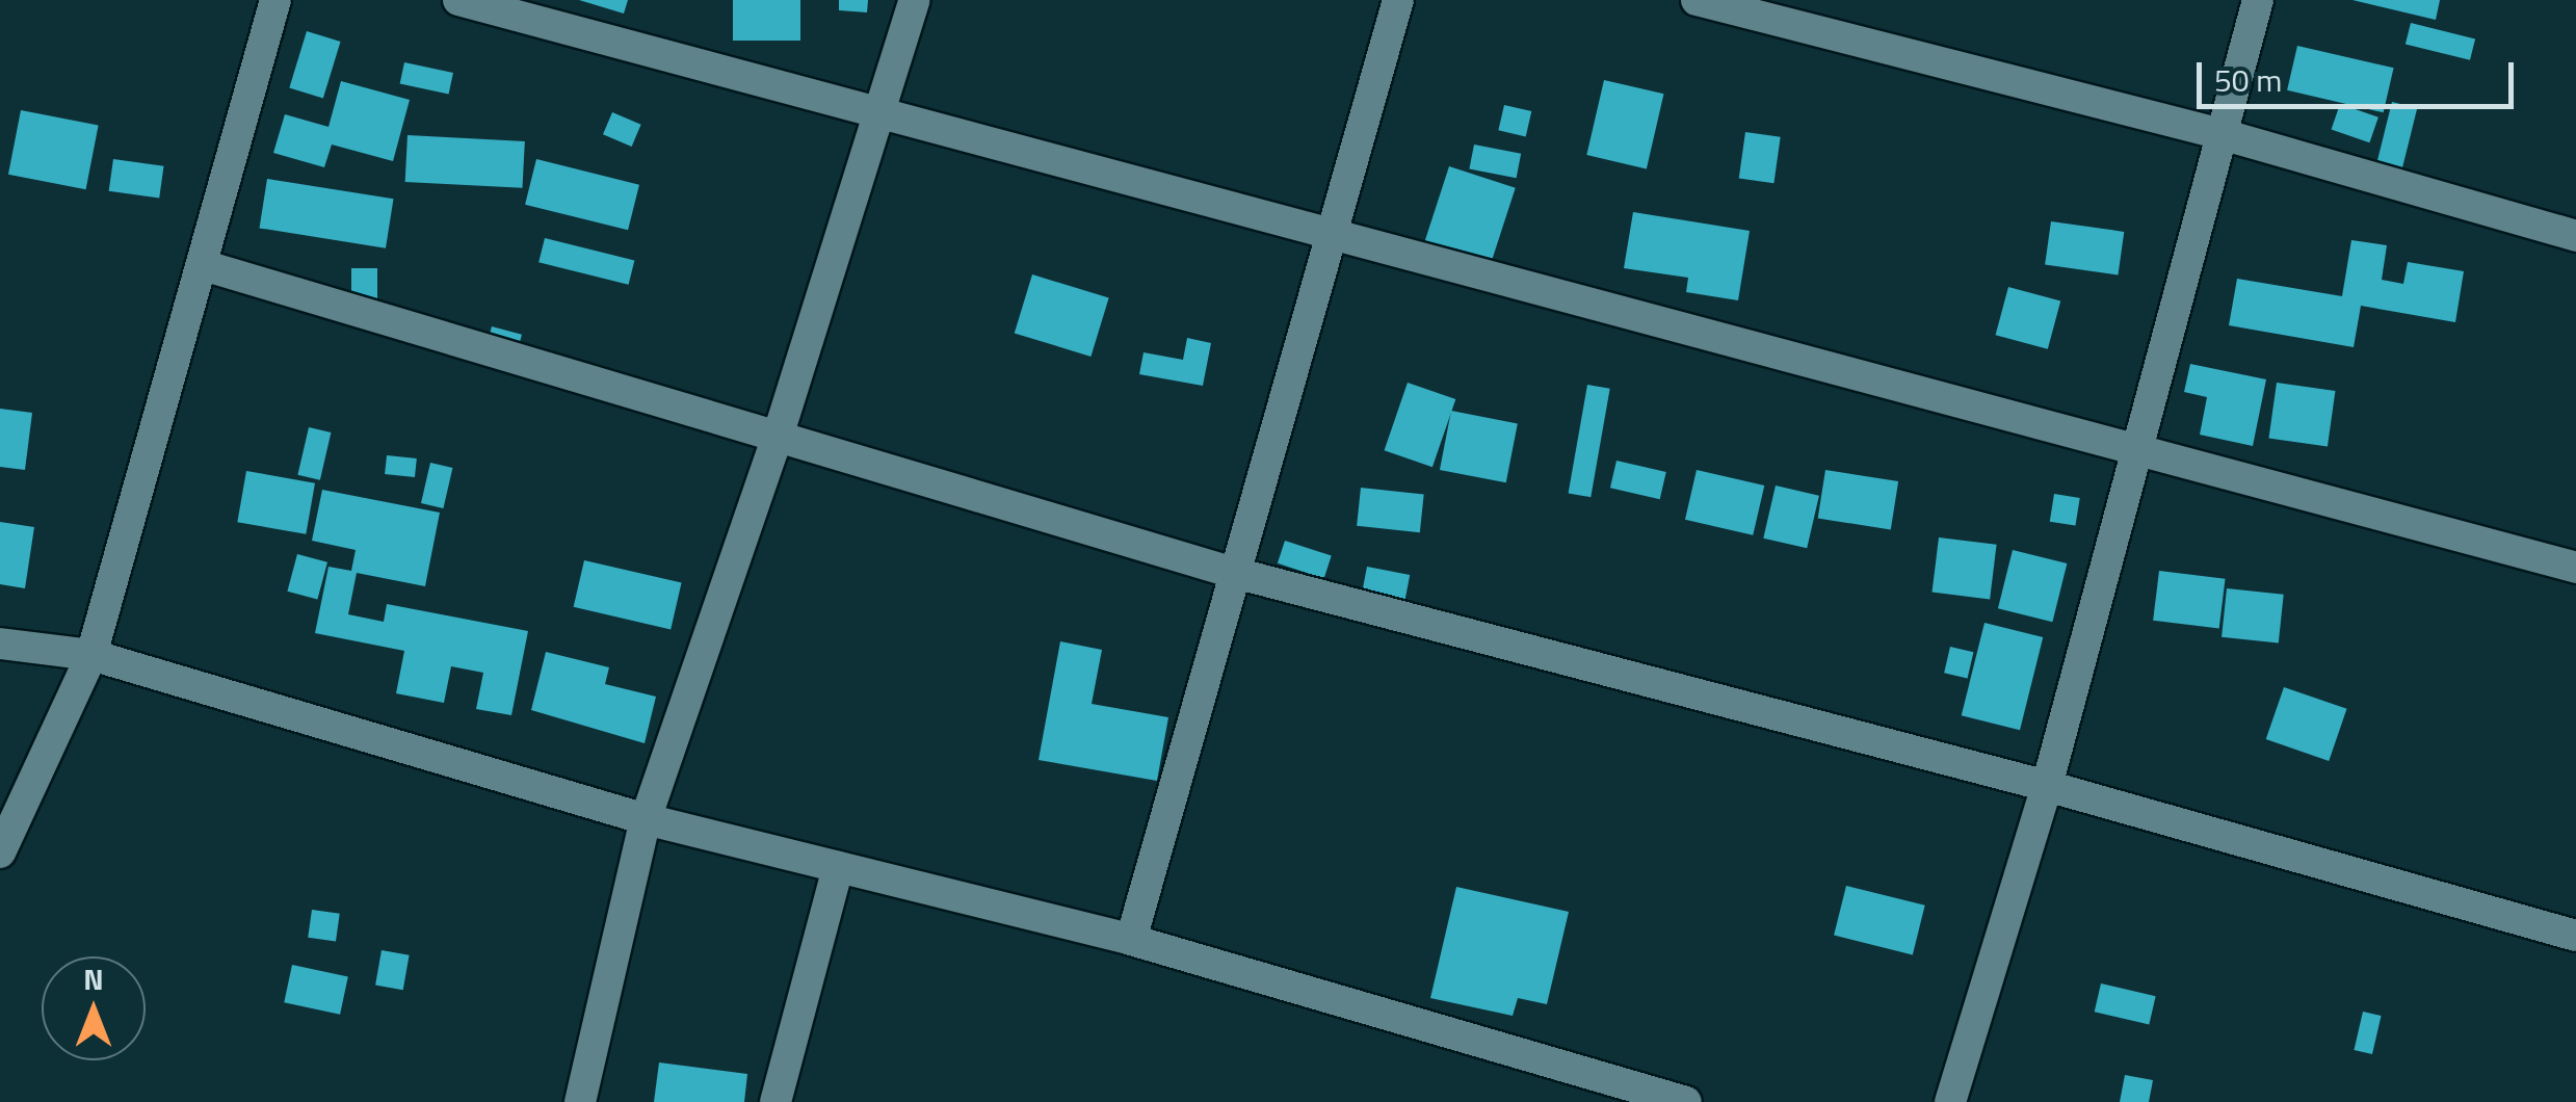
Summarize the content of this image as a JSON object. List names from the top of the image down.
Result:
{
  "scale_bar": "50 m",
  "north": "top"
}
